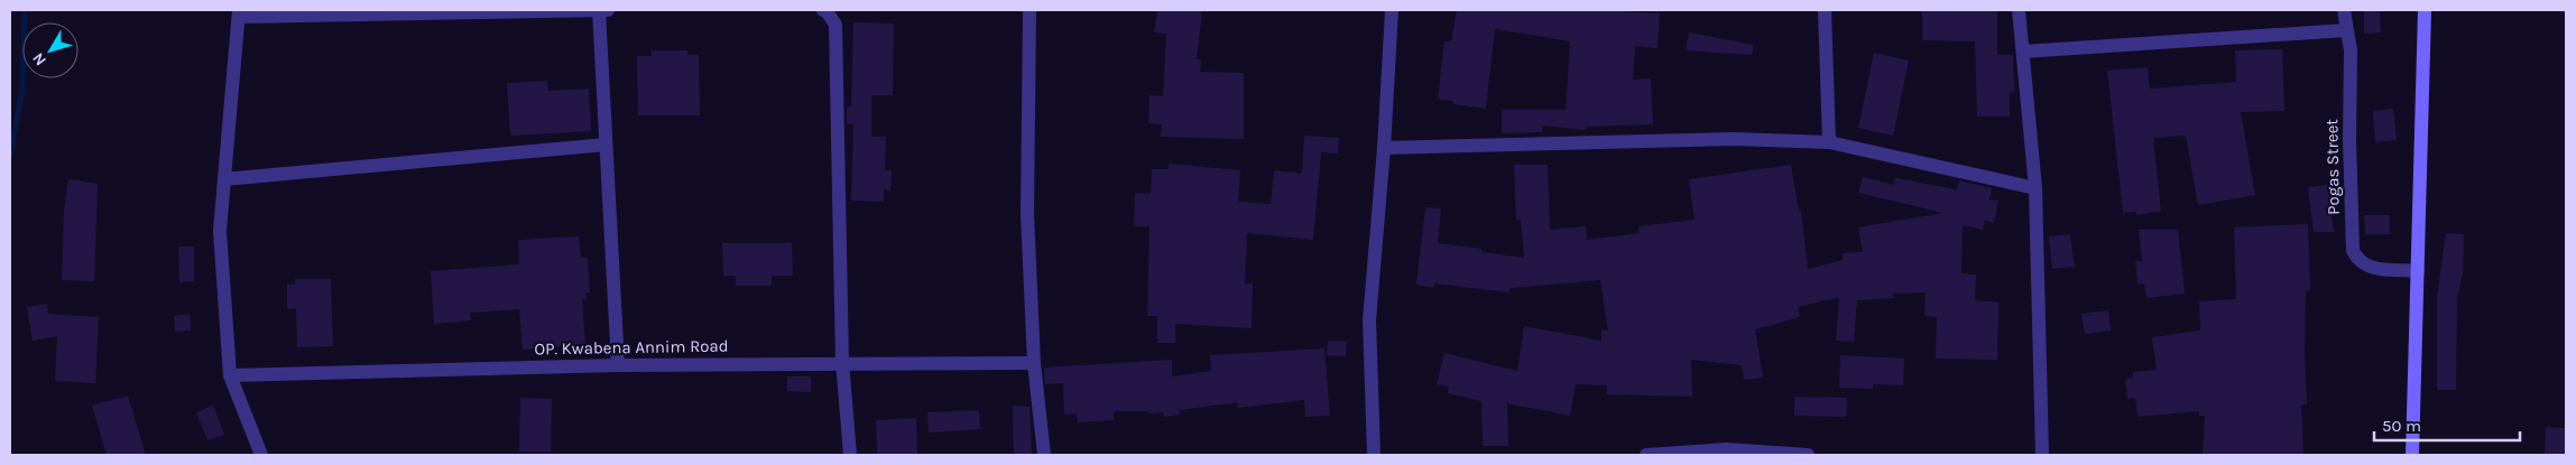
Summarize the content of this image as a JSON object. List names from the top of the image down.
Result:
{
  "streets": {
    "street": ["Pogas Street", "OP. Kwabena Annim Road"]
  },
  "scale_bar": "50 m",
  "north": "bottom left"
}
